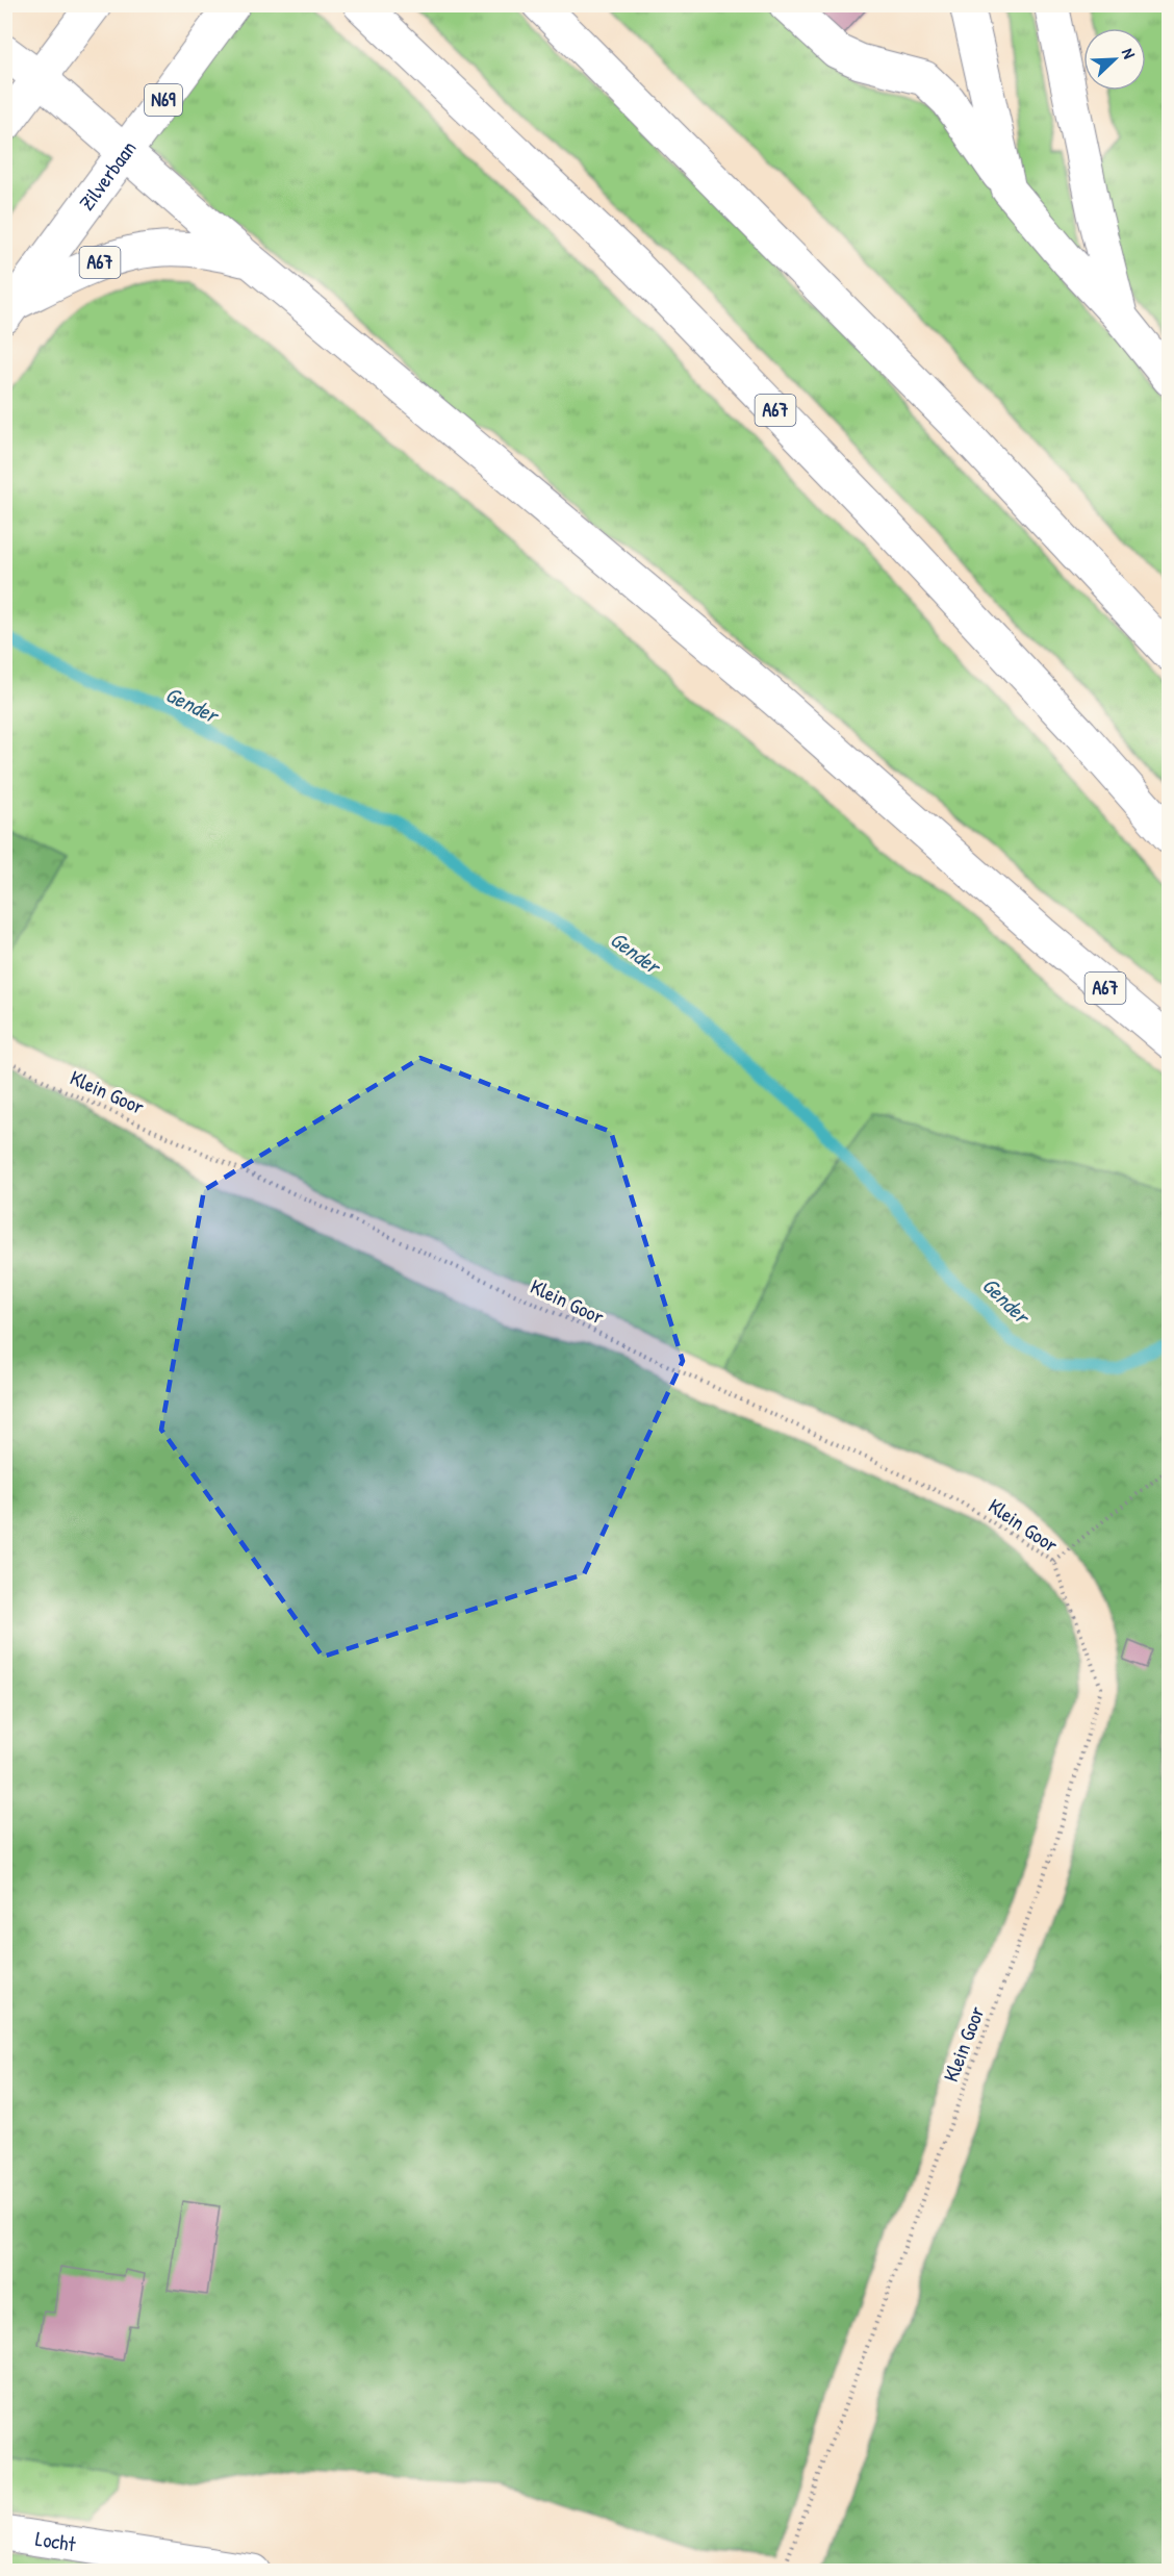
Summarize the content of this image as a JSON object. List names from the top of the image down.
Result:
{
  "streets": {
    "main road": [
      "N69",
      "Zilverbaan",
      "A67",
      "Locht"
    ],
    "path": ["Klein Goor"]
  },
  "crossings": [
    ["Zilverbaan", "A67"]
  ],
  "water": ["Gender"],
  "north": "top right"
}
